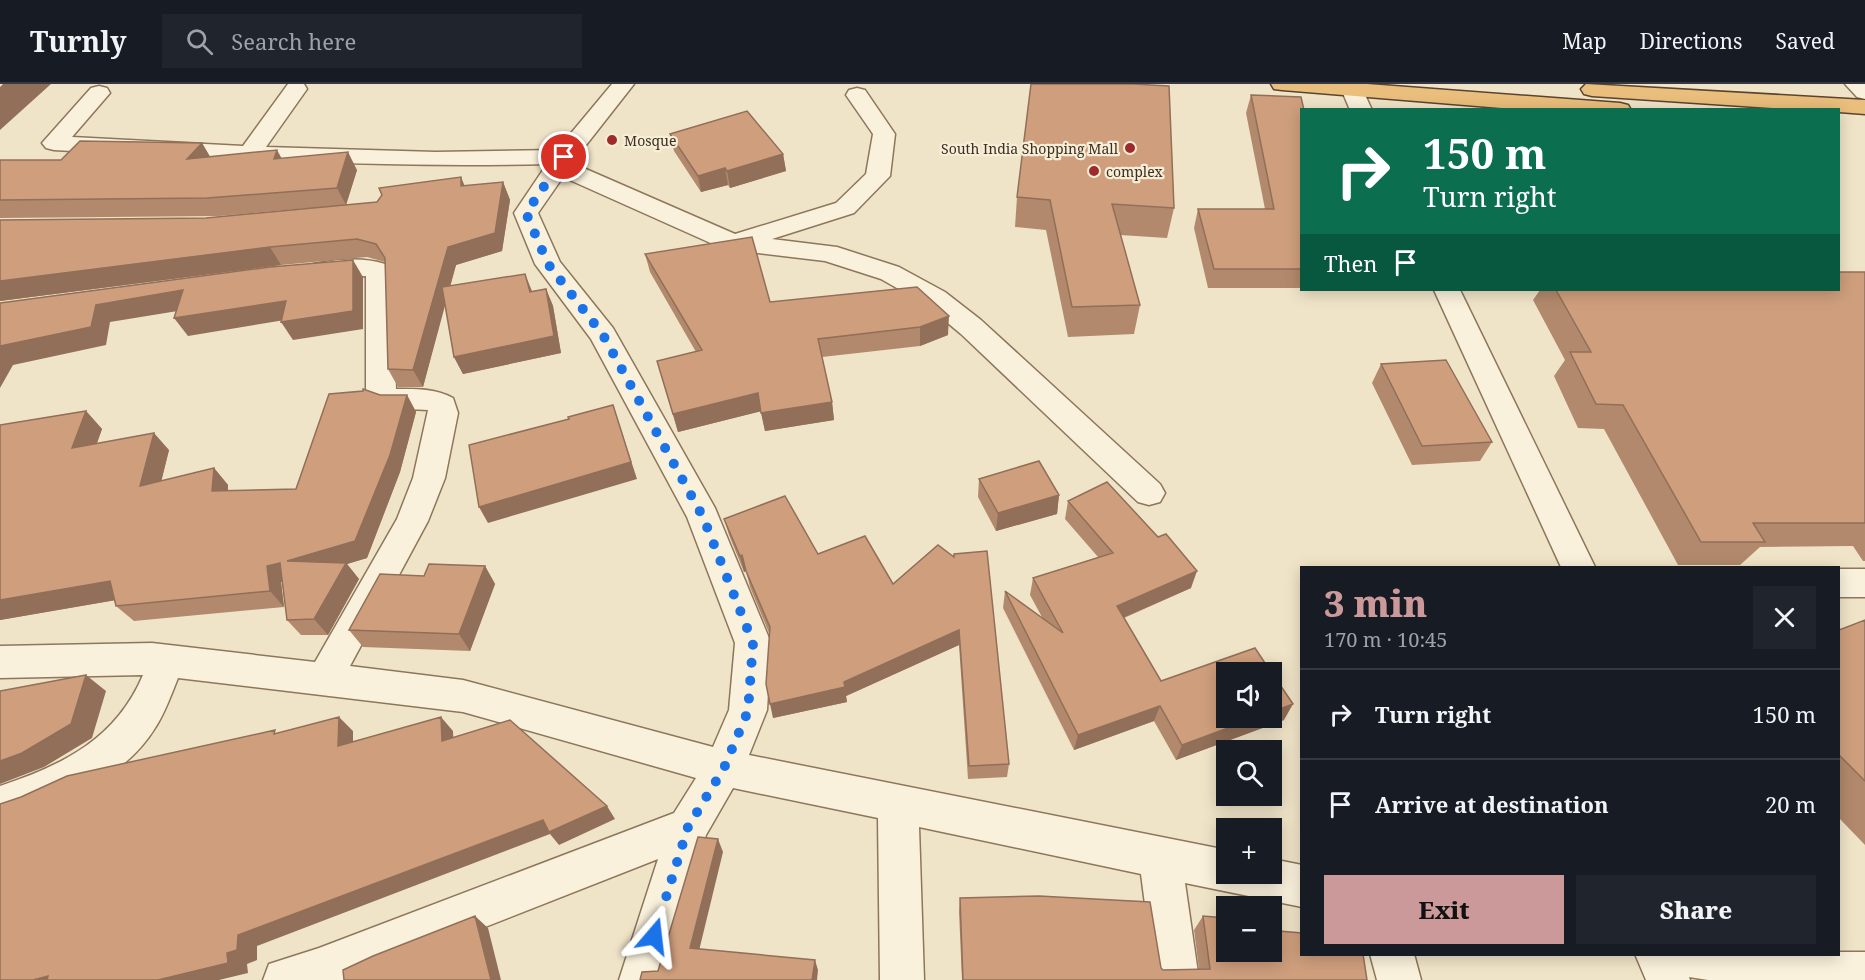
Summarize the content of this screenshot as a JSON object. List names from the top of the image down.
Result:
{
  "places": ["Mosque", "South India Shopping Mall", "complex"],
  "page": {
    "header": "Turnly",
    "search": "Search here",
    "nav": ["Map", "Directions", "Saved"],
    "turn": ["150 m", "Turn right"],
    "then": "Then",
    "heading": ["3 min", "170 m · 10:45"],
    "map_buttons": ["+", "−"],
    "list": [
      {
        "name": "Turn right",
        "value": "150 m"
      },
      {
        "name": "Arrive at destination",
        "value": "20 m"
      }
    ],
    "buttons": ["Exit", "Share"]
  }
}
